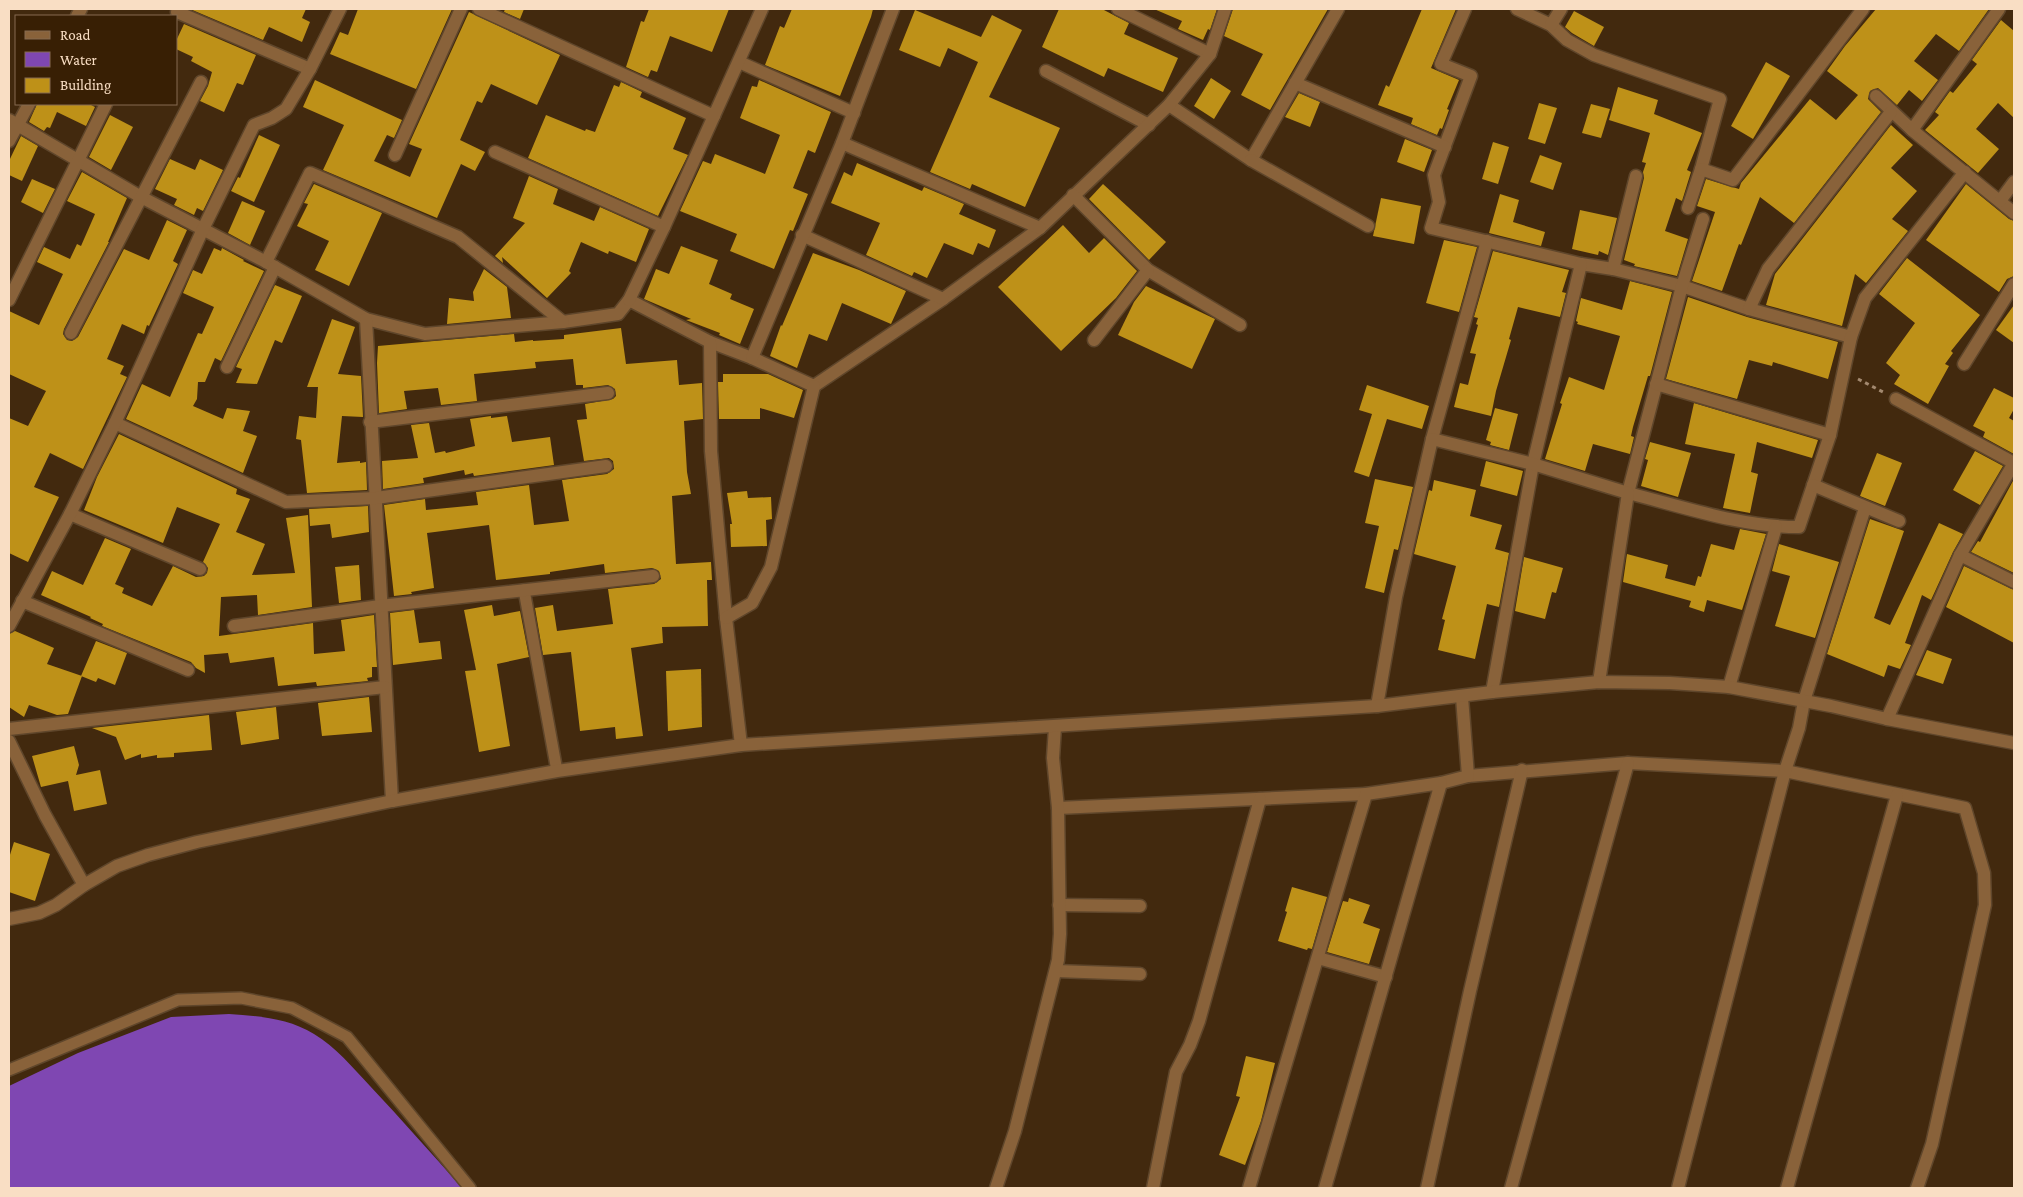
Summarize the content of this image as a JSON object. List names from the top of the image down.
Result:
{
  "legend": ["Road", "Water", "Building"]
}
